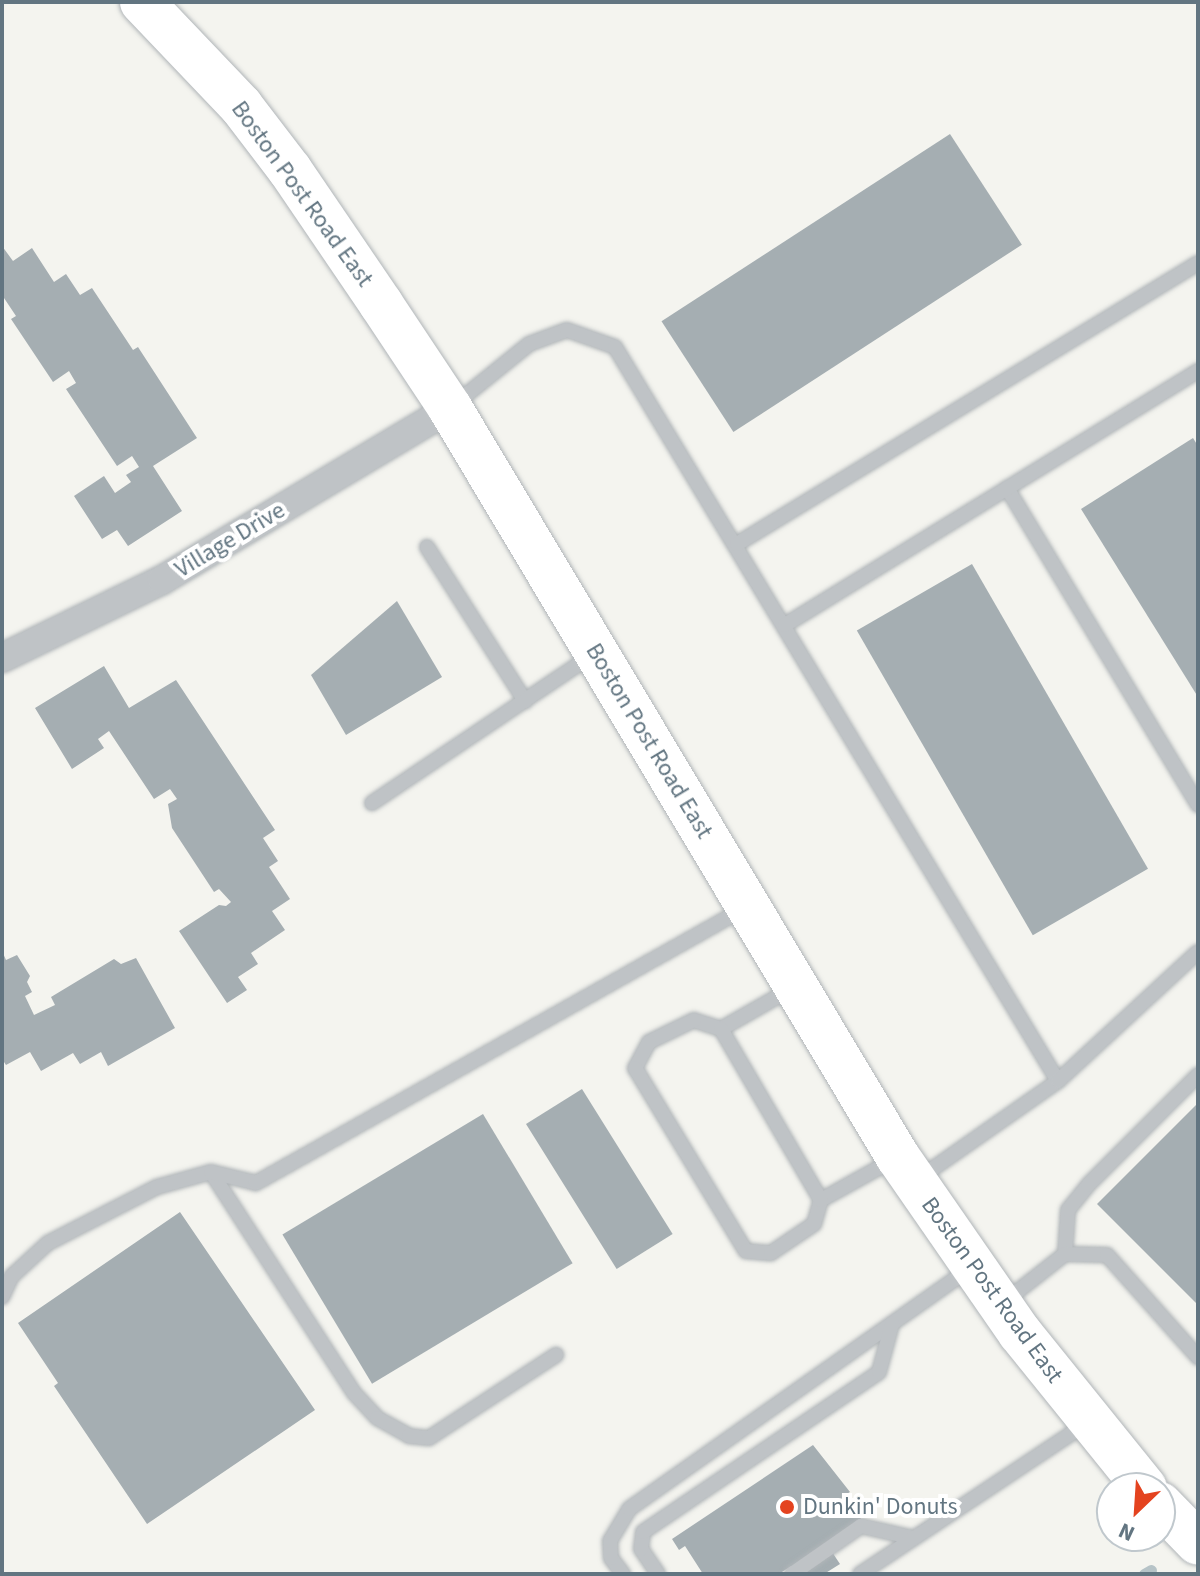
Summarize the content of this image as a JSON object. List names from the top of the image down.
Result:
{
  "streets": {
    "main road": ["Boston Post Road East"],
    "street": ["Village Drive"]
  },
  "crossings": [
    ["Boston Post Road East", "Village Drive"]
  ],
  "places": ["Dunkin' Donuts"],
  "north": "bottom left"
}
